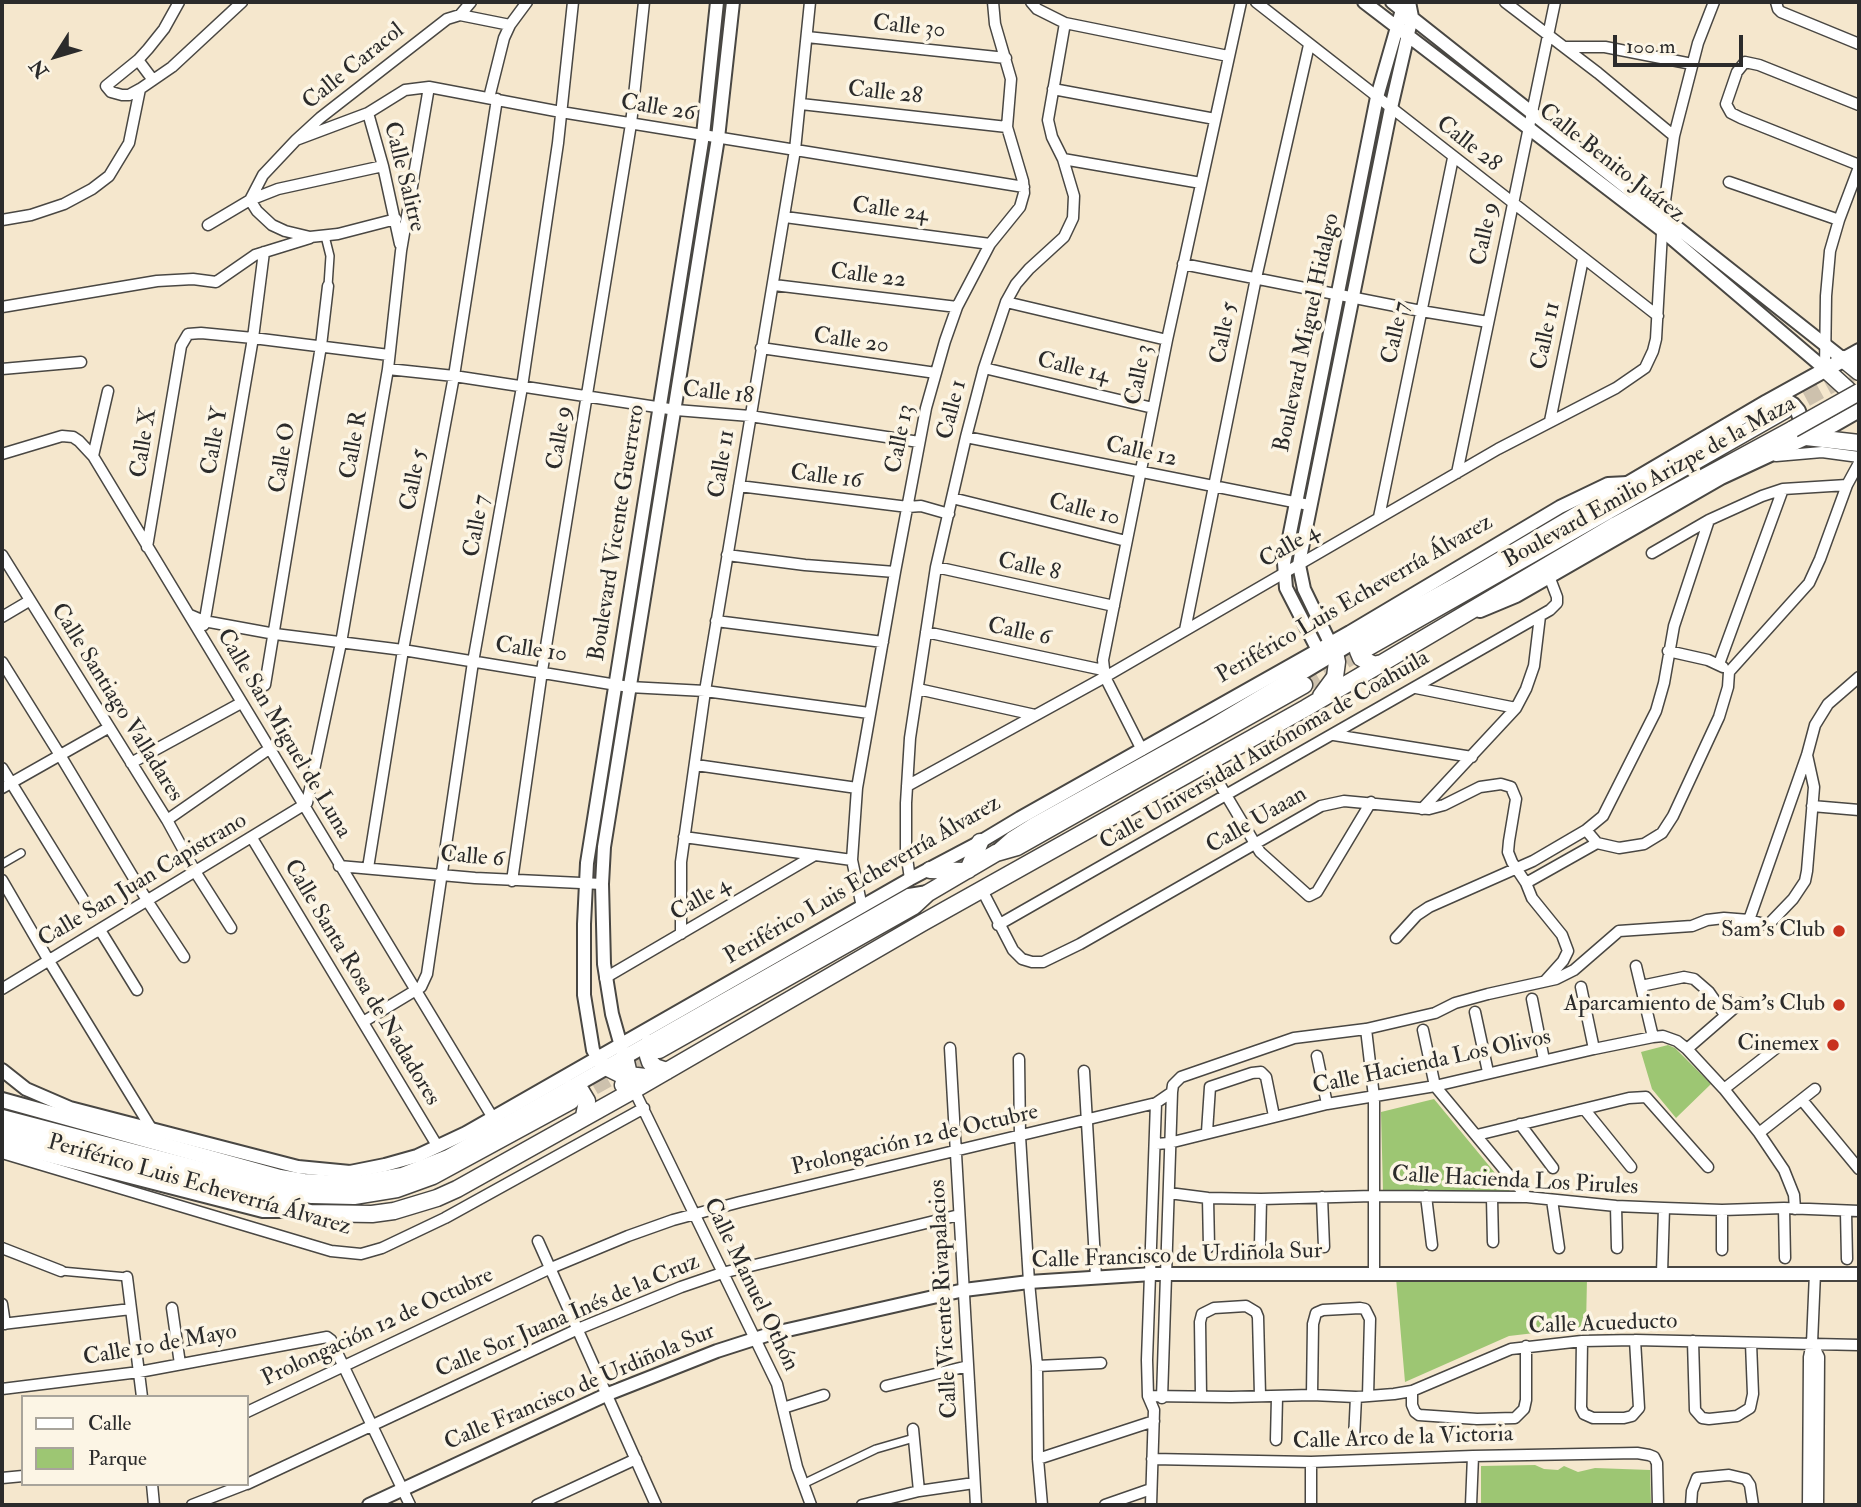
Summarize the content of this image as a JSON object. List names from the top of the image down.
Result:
{
  "streets": {
    "main road": ["Boulevard Emilio Arizpe de la Maza", "Periférico Luis Echeverría Álvarez"],
    "street": [
      "Calle 30",
      "Calle Caracol",
      "Calle 28",
      "Calle 26",
      "Calle Benito Juárez",
      "Calle Salitre",
      "Calle 24",
      "Calle 9",
      "Calle 22",
      "Calle 5",
      "Boulevard Miguel Hidalgo",
      "Calle 7",
      "Calle 11",
      "Calle 20",
      "Calle 14",
      "Calle 3",
      "Calle 18",
      "Calle 1",
      "Calle 13",
      "Calle Y",
      "Calle X",
      "Calle R",
      "Calle 12",
      "Calle O",
      "Calle 16",
      "Calle 10",
      "Boulevard Vicente Guerrero",
      "Calle 4",
      "Calle 8",
      "Calle 6",
      "Calle Santiago Valladares",
      "Calle San Miguel de Luna",
      "Calle Universidad Autónoma de Coahuila",
      "Calle Uaaan",
      "Calle San Juan Capistrano",
      "Calle Santa Rosa de Nadadores",
      "Calle Hacienda Los Olivos",
      "Prolongación 12 de Octubre",
      "Calle Hacienda Los Pirules",
      "Calle Francisco de Urdiñola Sur",
      "Calle Manuel Othón",
      "Calle Vicente Rivapalacios",
      "Calle Sor Juana Inés de la Cruz",
      "Calle Acueducto",
      "Calle 10 de Mayo",
      "Calle Arco de la Victoria"
    ]
  },
  "crossings": [
    ["Calle 30", "Calle 11"],
    ["Calle Caracol", "Calle 26"],
    ["Calle 28", "Calle 9"],
    ["Calle 28", "Calle 5"],
    ["Calle 28", "Boulevard Miguel Hidalgo"],
    ["Calle 28", "Calle 7"],
    ["Calle 28", "Calle 11"],
    ["Calle 28", "Calle 4"],
    ["Calle 26", "Calle Salitre"],
    ["Calle 26", "Calle 9"],
    ["Calle 26", "Calle 5"],
    ["Calle 26", "Calle 7"],
    ["Calle 26", "Calle 11"],
    ["Calle 26", "Calle 13"],
    ["Calle 26", "Calle R"],
    ["Calle 26", "Boulevard Vicente Guerrero"],
    ["Calle Benito Juárez", "Calle 9"],
    ["Calle Benito Juárez", "Boulevard Miguel Hidalgo"],
    ["Calle Benito Juárez", "Periférico Luis Echeverría Álvarez"],
    ["Calle Salitre", "Calle R"],
    ["Calle 24", "Calle 11"],
    ["Calle 24", "Calle 13"],
    ["Calle 9", "Calle 18"],
    ["Calle 9", "Calle 10"],
    ["Calle 9", "Calle 4"],
    ["Calle 9", "Calle 6"],
    ["Calle 22", "Calle 11"],
    ["Calle 22", "Calle 13"],
    ["Calle 5", "Calle 18"],
    ["Calle 5", "Calle 12"],
    ["Calle 5", "Calle 10"],
    ["Calle 5", "Calle 4"],
    ["Calle 5", "Calle 6"],
    ["Boulevard Miguel Hidalgo", "Calle 12"],
    ["Boulevard Miguel Hidalgo", "Calle 4"],
    ["Boulevard Miguel Hidalgo", "Periférico Luis Echeverría Álvarez"],
    ["Calle 7", "Calle 18"],
    ["Calle 7", "Calle 10"],
    ["Calle 7", "Calle 4"],
    ["Calle 7", "Calle 6"],
    ["Calle 7", "Calle San Miguel de Luna"],
    ["Calle 11", "Calle 20"],
    ["Calle 11", "Calle 18"],
    ["Calle 11", "Calle 16"],
    ["Calle 11", "Calle 10"],
    ["Calle 11", "Calle 4"],
    ["Calle 20", "Calle 13"],
    ["Calle 14", "Calle 3"],
    ["Calle 14", "Calle 1"],
    ["Calle 3", "Calle 12"],
    ["Calle 3", "Calle 10"],
    ["Calle 3", "Calle 4"],
    ["Calle 3", "Calle 8"],
    ["Calle 3", "Calle 6"],
    ["Calle 18", "Calle 13"],
    ["Calle 18", "Calle R"],
    ["Calle 18", "Boulevard Vicente Guerrero"],
    ["Calle 1", "Calle 12"],
    ["Calle 1", "Calle 16"],
    ["Calle 1", "Calle 10"],
    ["Calle 1", "Calle 4"],
    ["Calle 1", "Calle 8"],
    ["Calle 1", "Periférico Luis Echeverría Álvarez"],
    ["Calle 1", "Calle 6"],
    ["Calle 13", "Calle 16"],
    ["Calle 13", "Calle 10"],
    ["Calle 13", "Periférico Luis Echeverría Álvarez"],
    ["Calle Y", "Calle X"],
    ["Calle Y", "Calle 10"],
    ["Calle Y", "Calle San Miguel de Luna"],
    ["Calle X", "Calle San Miguel de Luna"],
    ["Calle R", "Calle 10"],
    ["Calle R", "Calle San Miguel de Luna"],
    ["Calle R", "Calle San Juan Capistrano"],
    ["Calle O", "Calle 10"],
    ["Boulevard Emilio Arizpe de la Maza", "Periférico Luis Echeverría Álvarez"],
    ["Calle 10", "Boulevard Vicente Guerrero"],
    ["Calle 10", "Calle San Miguel de Luna"],
    ["Boulevard Vicente Guerrero", "Calle 4"],
    ["Boulevard Vicente Guerrero", "Periférico Luis Echeverría Álvarez"],
    ["Boulevard Vicente Guerrero", "Calle 6"],
    ["Calle 4", "Calle 6"],
    ["Periférico Luis Echeverría Álvarez", "Calle San Miguel de Luna"],
    ["Periférico Luis Echeverría Álvarez", "Calle Universidad Autónoma de Coahuila"],
    ["Periférico Luis Echeverría Álvarez", "Calle Uaaan"],
    ["Periférico Luis Echeverría Álvarez", "Calle Santa Rosa de Nadadores"],
    ["Periférico Luis Echeverría Álvarez", "Calle Manuel Othón"],
    ["Calle 6", "Calle San Miguel de Luna"],
    ["Calle Santiago Valladares", "Calle San Juan Capistrano"],
    ["Calle San Miguel de Luna", "Calle San Juan Capistrano"],
    ["Calle Universidad Autónoma de Coahuila", "Calle Uaaan"],
    ["Calle Uaaan", "Prolongación 12 de Octubre"],
    ["Calle San Juan Capistrano", "Calle Santa Rosa de Nadadores"],
    ["Calle Hacienda Los Olivos", "Calle Hacienda Los Pirules"],
    ["Prolongación 12 de Octubre", "Calle Manuel Othón"],
    ["Prolongación 12 de Octubre", "Calle Vicente Rivapalacios"],
    ["Prolongación 12 de Octubre", "Calle 10 de Mayo"],
    ["Calle Francisco de Urdiñola Sur", "Calle Manuel Othón"],
    ["Calle Francisco de Urdiñola Sur", "Calle Vicente Rivapalacios"],
    ["Calle Manuel Othón", "Calle Sor Juana Inés de la Cruz"],
    ["Calle Vicente Rivapalacios", "Calle Sor Juana Inés de la Cruz"]
  ],
  "places": ["Sam's Club", "Aparcamiento de Sam's Club", "Cinemex"],
  "legend": ["Calle", "Parque"],
  "scale_bar": "100 m",
  "north": "bottom left"
}
